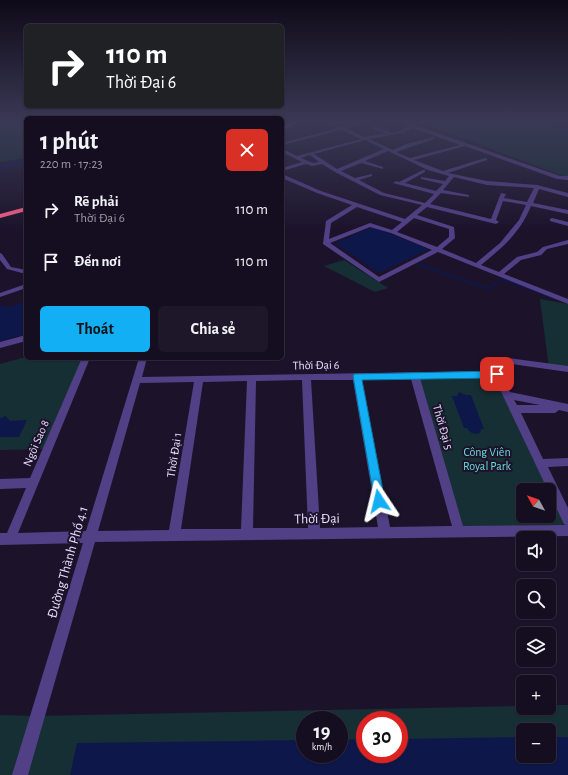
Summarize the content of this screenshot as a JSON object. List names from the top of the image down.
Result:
{
  "streets": {
    "street": [
      "Thời Đại 6",
      "Thời Đại 5",
      "Ngôi Sao 8",
      "Thời Đại 1",
      "Thời Đại",
      "Đường Thành Phố 4.1"
    ]
  },
  "crossings": [
    ["Thời Đại 6", "Thời Đại 5"],
    ["Thời Đại 6", "Thời Đại 1"],
    ["Thời Đại 6", "Đường Thành Phố 4.1"],
    ["Thời Đại 5", "Thời Đại"],
    ["Ngôi Sao 8", "Thời Đại"],
    ["Thời Đại 1", "Thời Đại"],
    ["Thời Đại", "Đường Thành Phố 4.1"]
  ],
  "parks": ["Công Viên Royal Park"],
  "north": "top left",
  "page": {
    "turn": ["110 m", "Thời Đại 6"],
    "heading": ["1 phút", "220 m · 17:23"],
    "list": [
      {
        "name": "Rẽ phải",
        "note": "Thời Đại 6",
        "value": "110 m"
      },
      {
        "name": "Đến nơi",
        "value": "110 m"
      }
    ],
    "buttons": ["Thoát", "Chia sẻ"],
    "map_buttons": ["+", "−"],
    "speed": "19 km/h",
    "limit": "30"
  }
}
